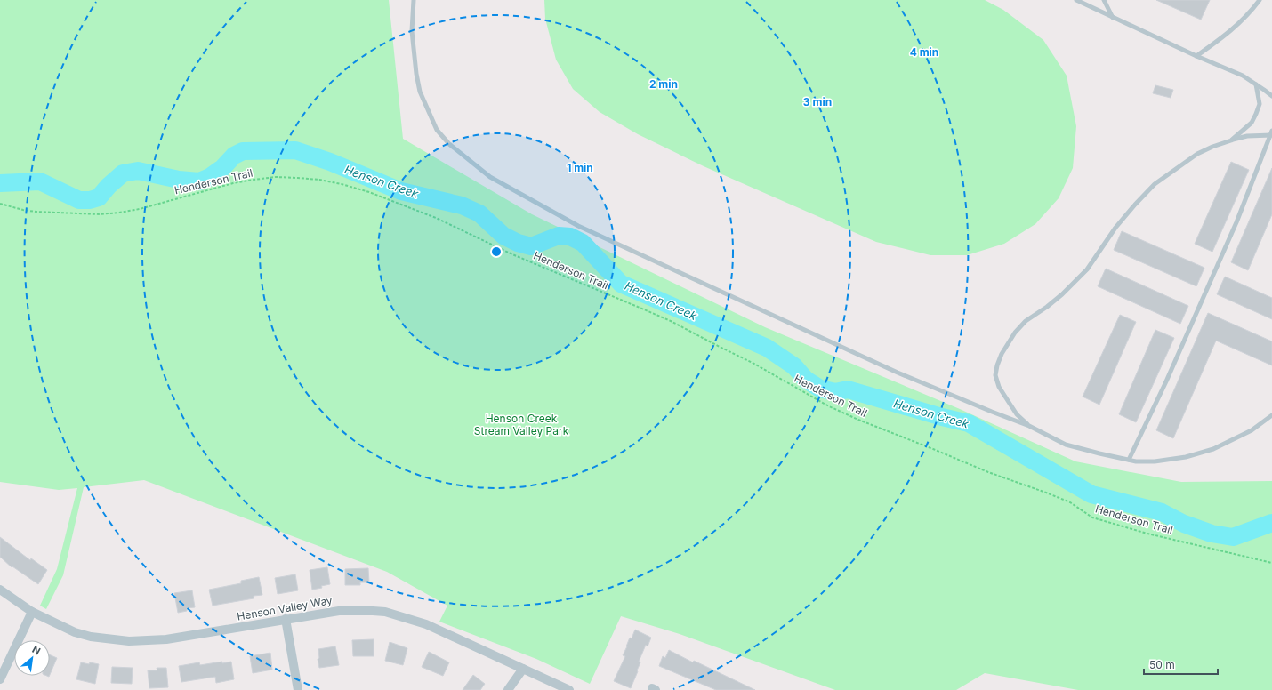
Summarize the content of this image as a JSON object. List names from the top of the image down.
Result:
{
  "streets": {
    "street": ["Henson Valley Way"],
    "path": ["Henderson Trail"]
  },
  "water": ["Henson Creek"],
  "parks": ["Henson Creek Stream Valley Park"],
  "scale_bar": "50 m",
  "north": "top right",
  "rings": [
    "4 min",
    "2 min",
    "3 min",
    "1 min"
  ]
}
